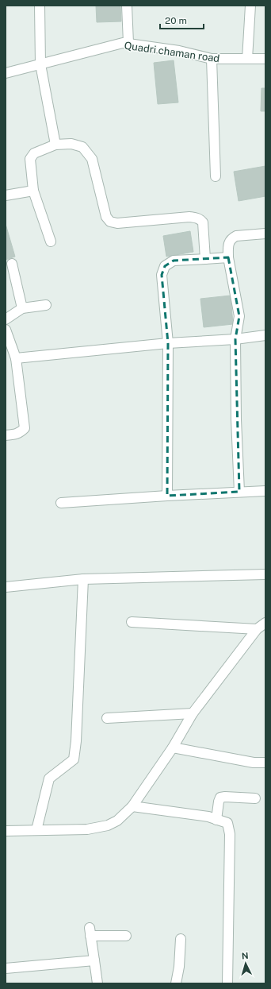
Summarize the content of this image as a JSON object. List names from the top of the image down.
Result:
{
  "streets": {
    "street": ["Quadri chaman road"]
  },
  "scale_bar": "20 m",
  "north": "top"
}
